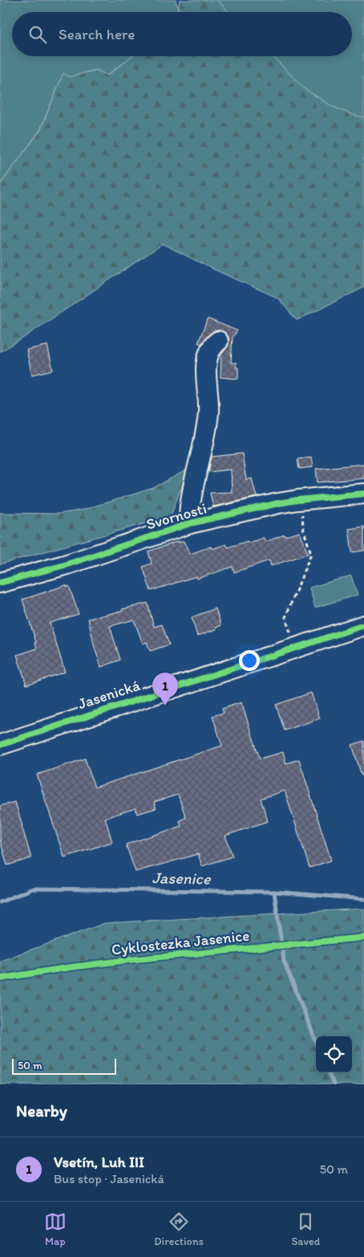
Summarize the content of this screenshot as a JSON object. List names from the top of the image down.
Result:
{
  "streets": {
    "street": ["Svornosti", "Jasenická"],
    "cycle path": ["Cyklostezka Jasenice"]
  },
  "water": ["Jasenice"],
  "scale_bar": "50 m",
  "page": {
    "search": "Search here",
    "pins": "1",
    "scale": "50 m",
    "heading": "Nearby",
    "list": [
      {
        "mark": "1",
        "name": "Vsetín, Luh III",
        "note": "Bus stop · Jasenická",
        "value": "50 m"
      }
    ],
    "nav": ["Map", "Directions", "Saved"]
  }
}
